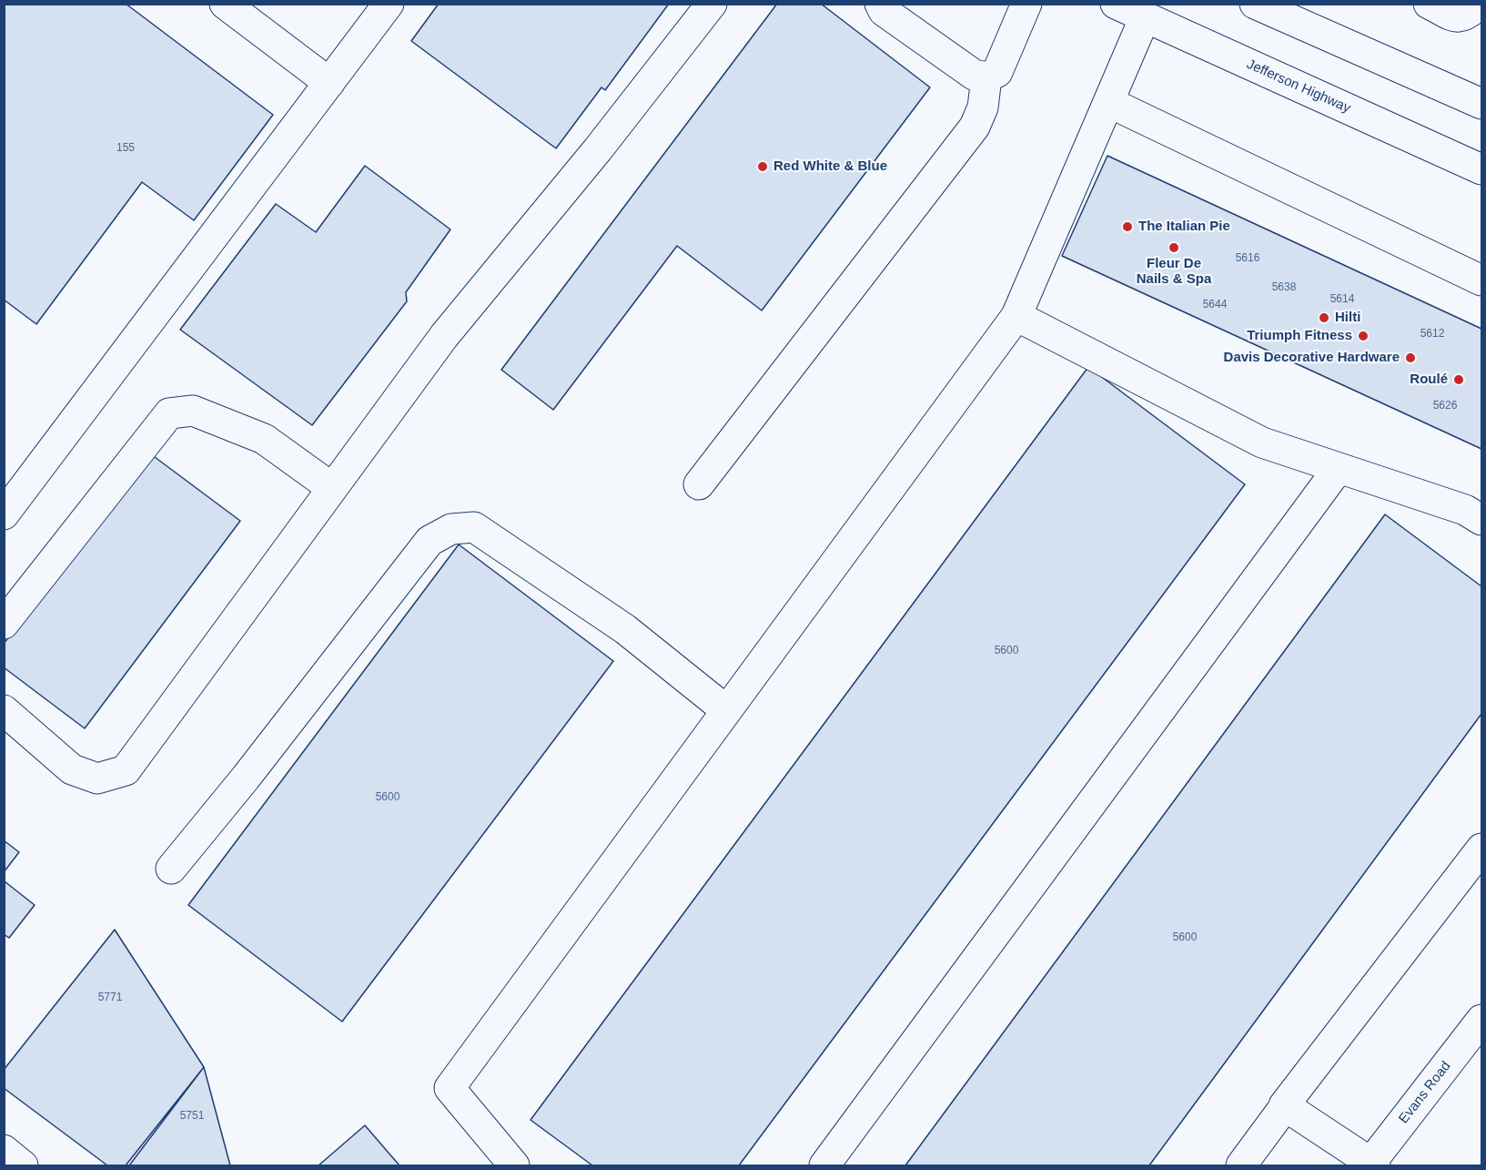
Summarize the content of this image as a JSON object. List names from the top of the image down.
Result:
{
  "streets": {
    "main road": ["Jefferson Highway", "Evans Road"]
  },
  "places": [
    "Red White & Blue",
    "The Italian Pie",
    "Fleur De Nails & Spa",
    "Hilti",
    "Triumph Fitness",
    "Davis Decorative Hardware",
    "Roulé"
  ],
  "house_numbers": [
    "155",
    "5616",
    "5638",
    "5614",
    "5644",
    "5612",
    "5626",
    "5600",
    "5600",
    "5600",
    "5771",
    "5751"
  ]
}
